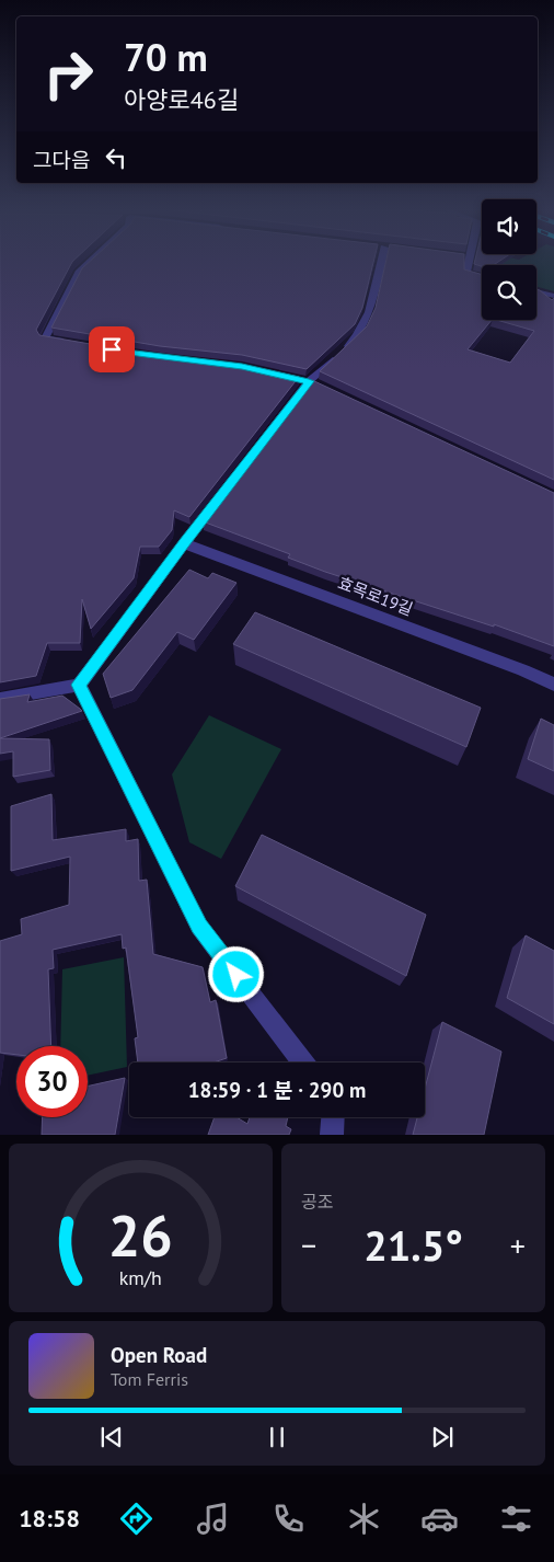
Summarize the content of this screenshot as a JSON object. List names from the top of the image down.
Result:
{
  "streets": {
    "street": ["효목로19길"]
  },
  "page": {
    "turn": ["70 m", "아양로46길"],
    "then": "그다음",
    "limit": "30",
    "trip": "18:59 · 1 분 · 290 m",
    "tile": "공조",
    "heat": ["−", "21.5°", "+"],
    "song": ["Open Road", "Tom Ferris"],
    "tabs": "18:58",
    "gauge": ["26", "km/h"]
  }
}
